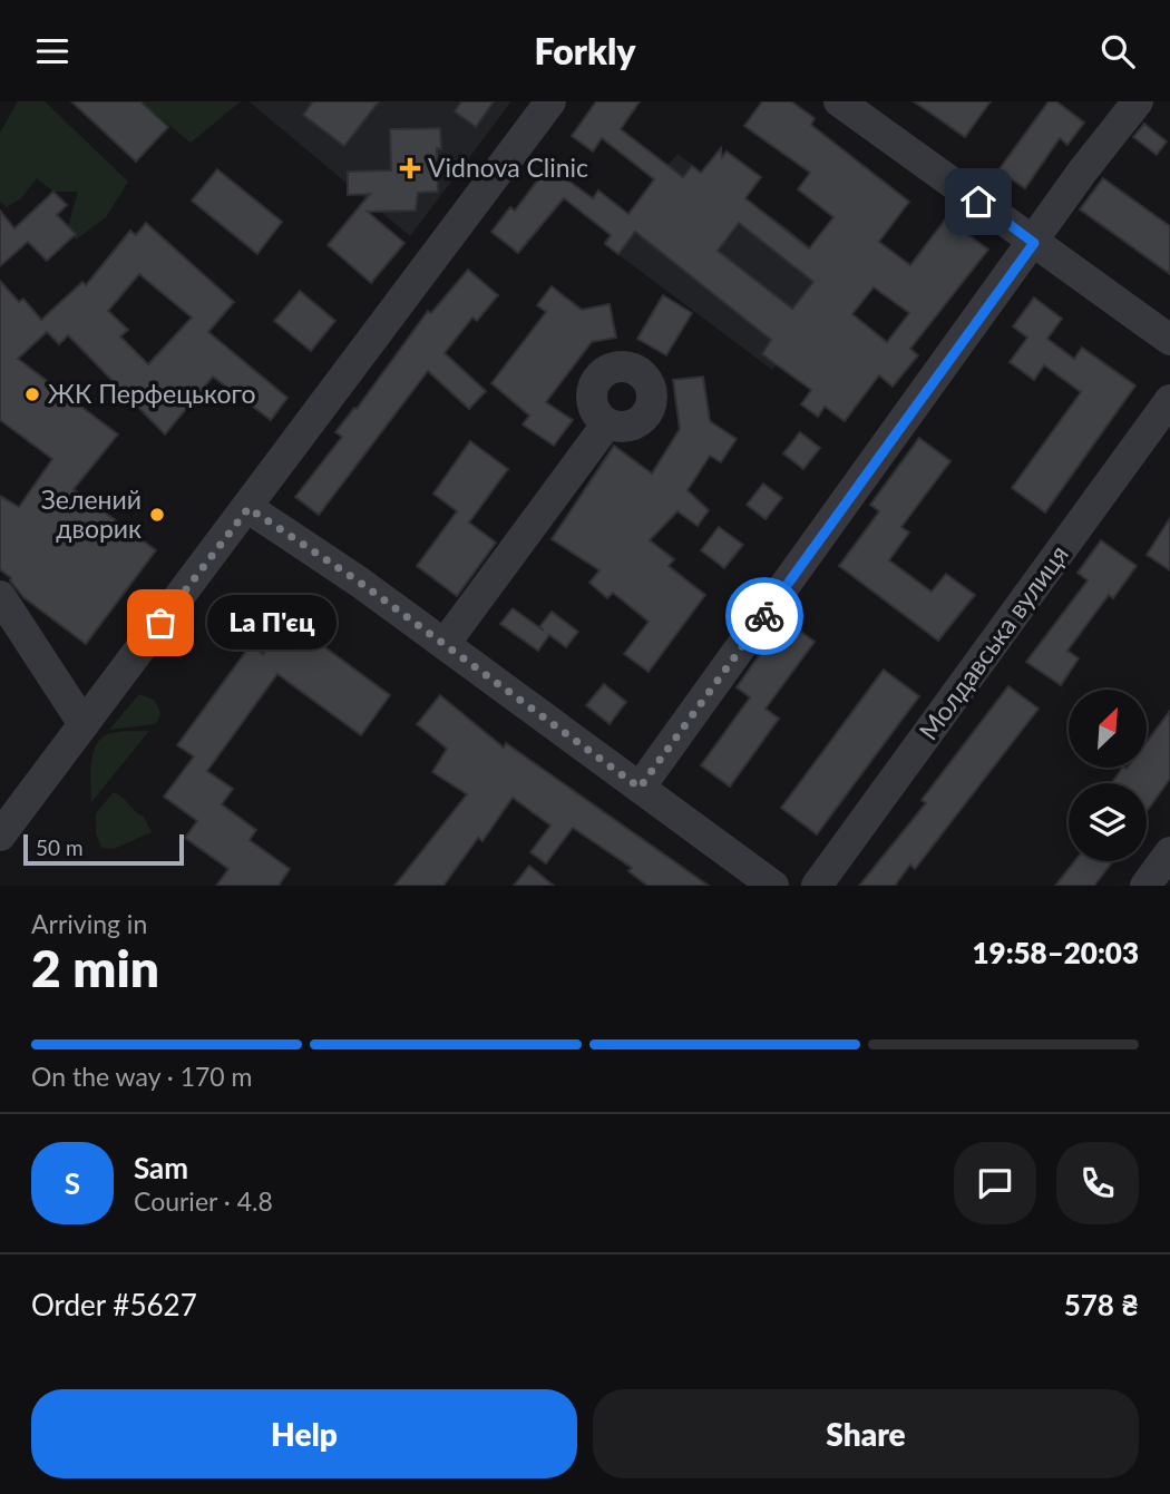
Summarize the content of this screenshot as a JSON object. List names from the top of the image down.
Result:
{
  "streets": {
    "street": ["Молдавська вулиця"]
  },
  "places": {
    "health": ["Vidnova Clinic"],
    "other": ["ЖК Перфецького", "Зелений дворик", "La П'єц"]
  },
  "scale_bar": "50 m",
  "north": "top right",
  "page": {
    "header": "Forkly",
    "bubble": "La П'єц",
    "scale": "50 m",
    "heading": ["2 min", "Arriving in", "19:58–20:03"],
    "panel": [
      "Sam",
      "Courier · 4.8",
      "Order #5627",
      "578 ₴"
    ],
    "bar": "On the way · 170 m",
    "round": "S",
    "buttons": ["Help", "Share"]
  }
}
